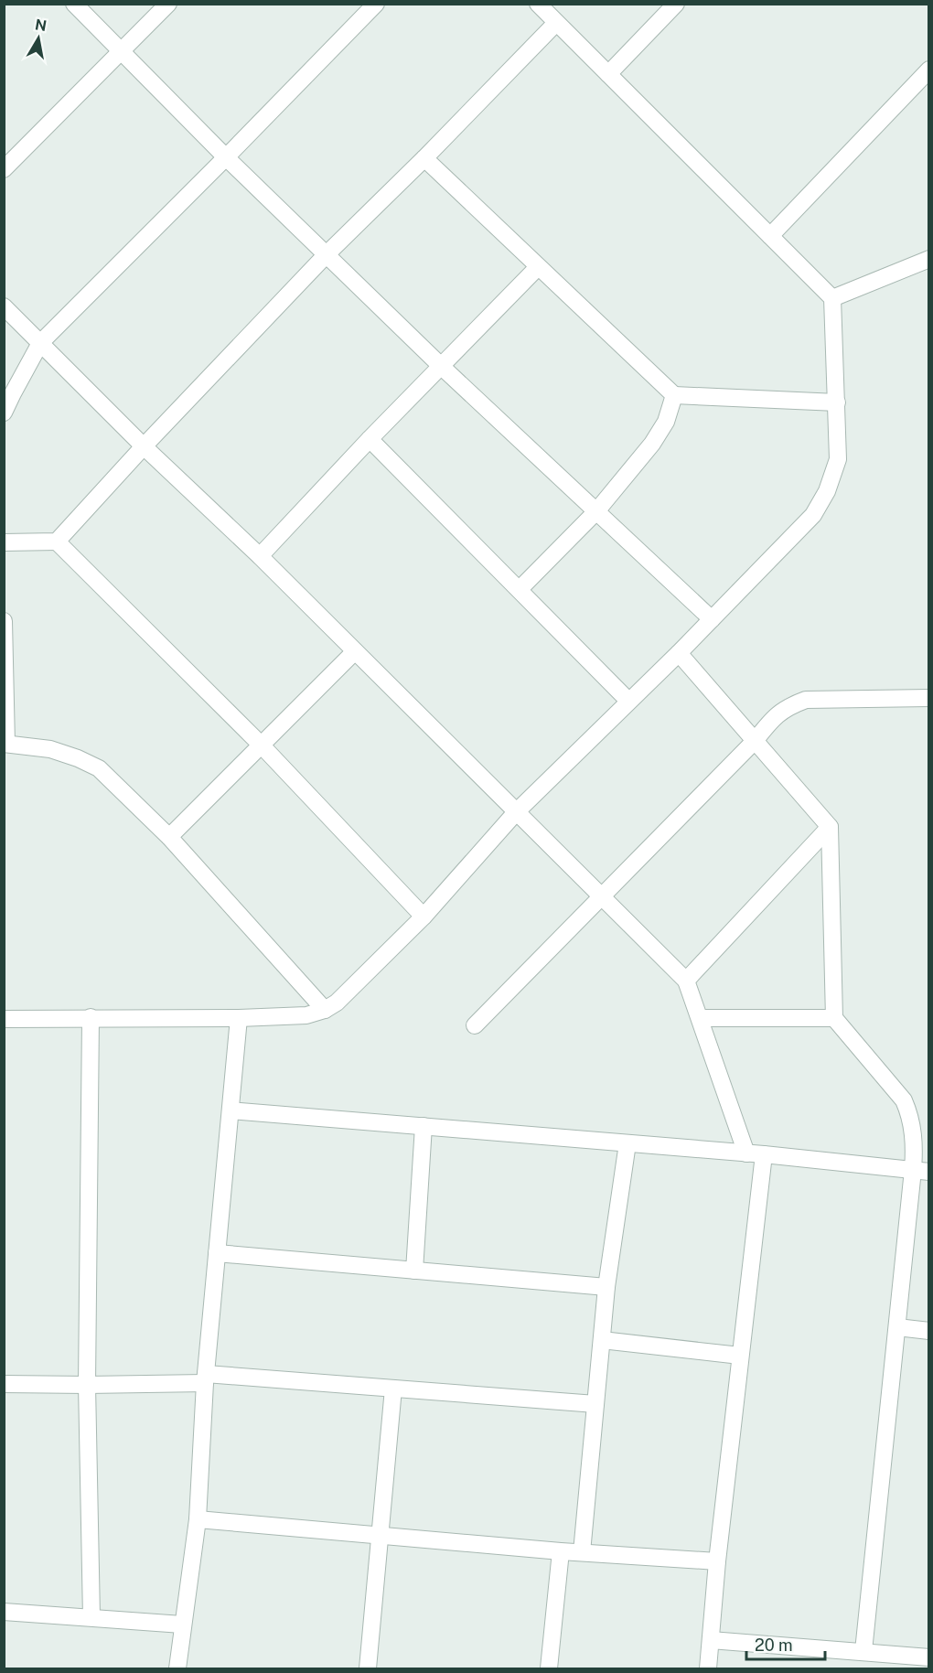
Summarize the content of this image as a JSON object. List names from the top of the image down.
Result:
{
  "scale_bar": "20 m",
  "north": "top"
}
